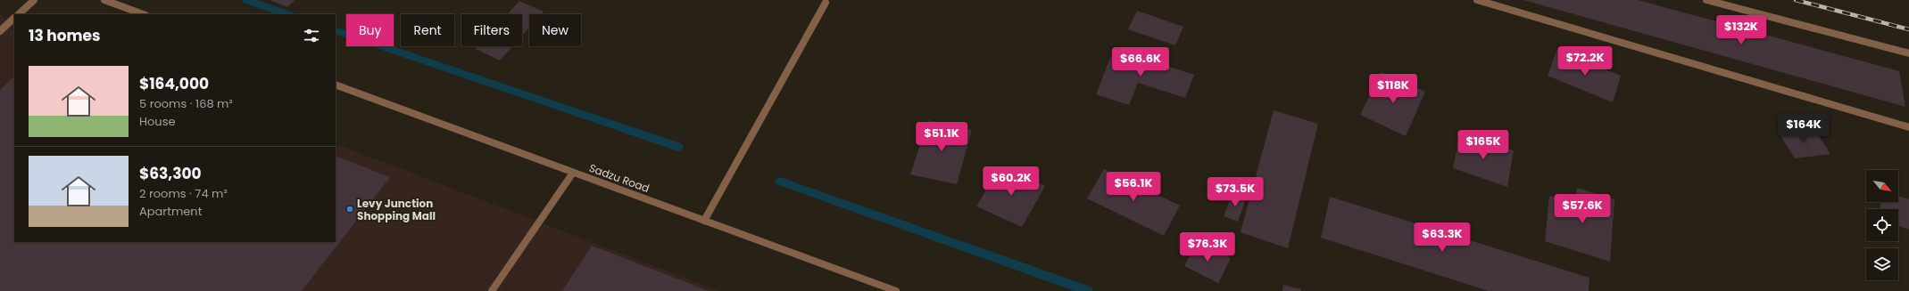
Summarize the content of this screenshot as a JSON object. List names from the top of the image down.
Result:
{
  "streets": {
    "street": ["Sadzu Road"]
  },
  "places": ["Levy Junction Shopping Mall"],
  "north": "bottom right",
  "page": {
    "chip": [
      "Buy",
      "Rent",
      "Filters",
      "New"
    ],
    "heading": "13 homes",
    "price": [
      "$132K",
      "$72.2K",
      "$66.6K",
      "$118K",
      "$164K",
      "$51.1K",
      "$165K",
      "$60.2K",
      "$56.1K",
      "$73.5K",
      "$57.6K",
      "$63.3K",
      "$76.3K"
    ],
    "list": [
      {
        "name": "$164,000",
        "note": "5 rooms · 168 m² · House"
      },
      {
        "name": "$63,300",
        "note": "2 rooms · 74 m² · Apartment"
      }
    ]
  }
}
